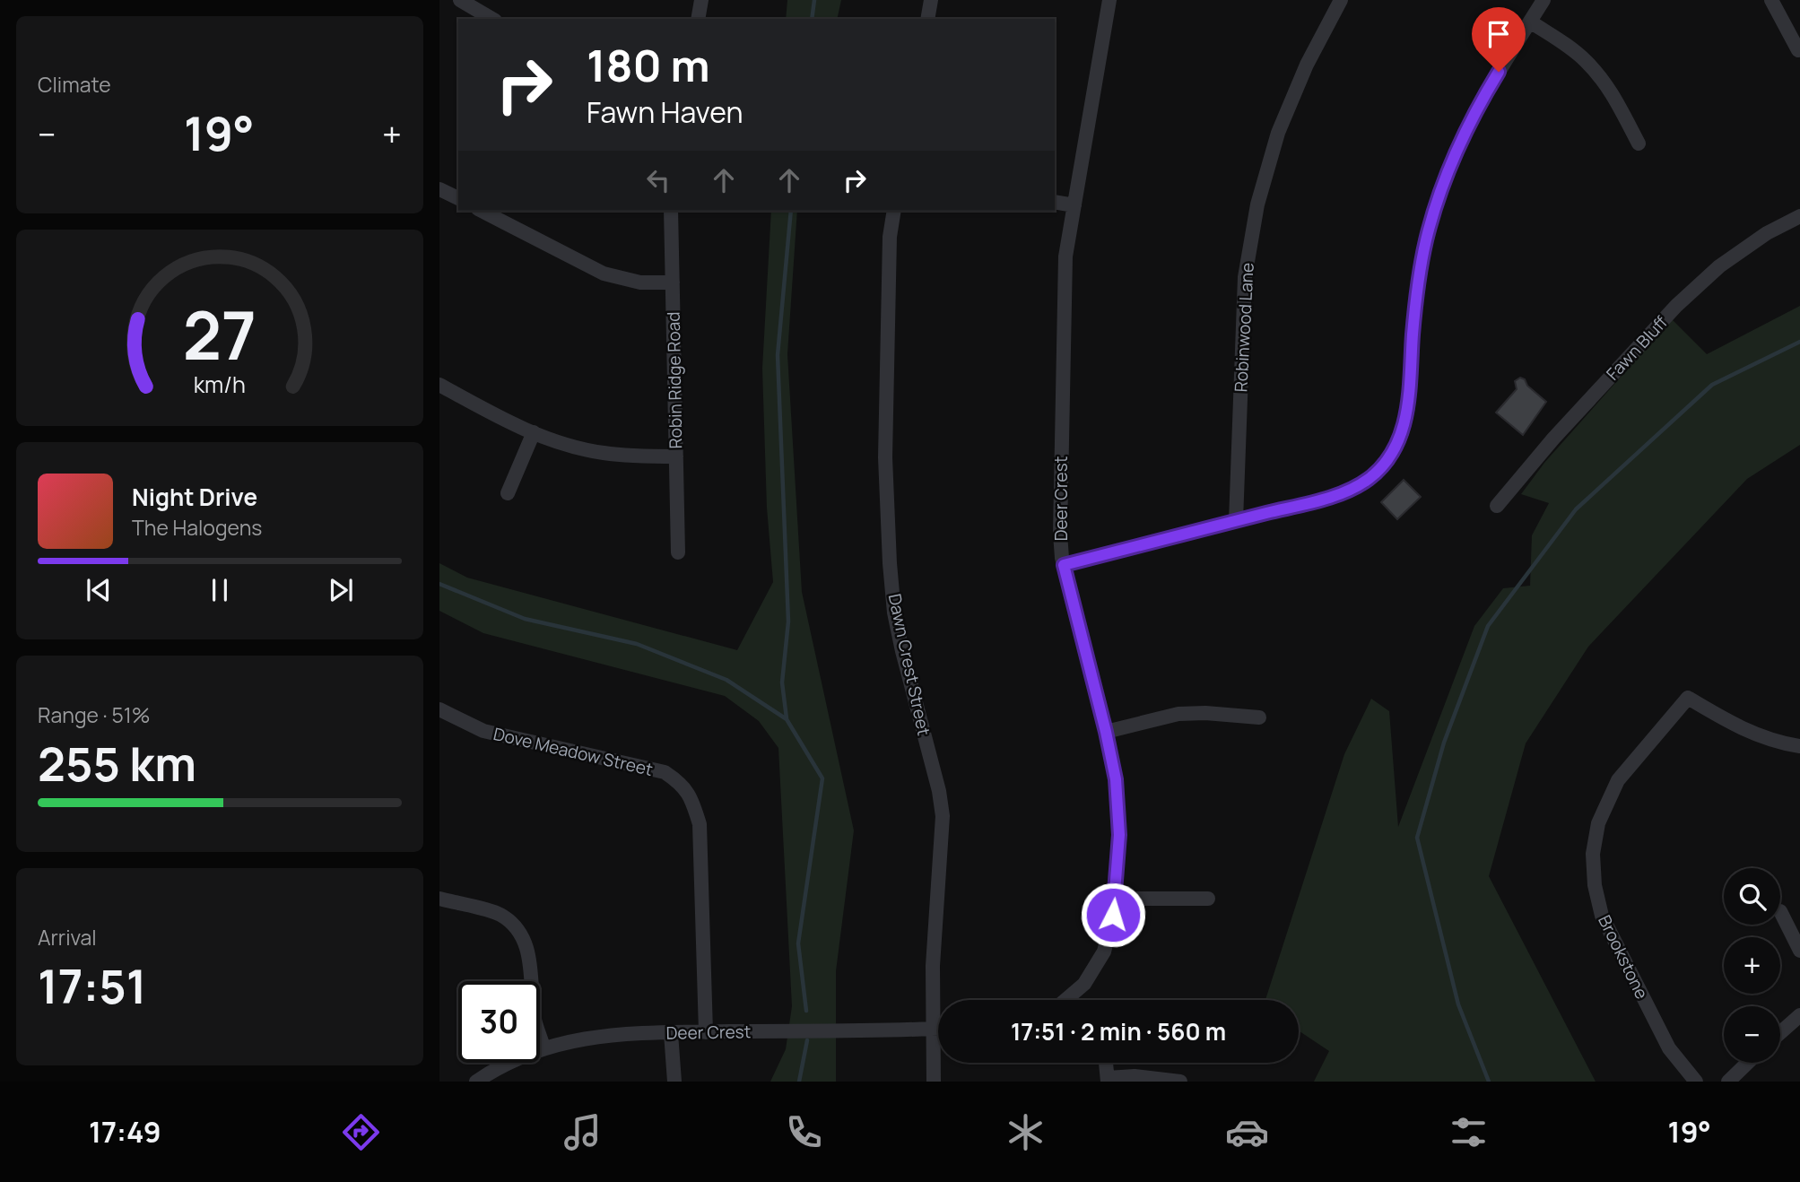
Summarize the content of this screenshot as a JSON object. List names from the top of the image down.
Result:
{
  "streets": {
    "street": [
      "Robinwood Lane",
      "Fawn Bluff",
      "Robin Ridge Road",
      "Deer Crest",
      "Dawn Crest Street",
      "Dove Meadow Street",
      "Brookstone"
    ]
  },
  "crossings": [
    ["Deer Crest", "Dawn Crest Street"],
    ["Deer Crest", "Dove Meadow Street"]
  ],
  "page": {
    "tile": [
      "Climate",
      ["Range · 51%", "255 km"],
      ["Arrival", "17:51"]
    ],
    "turn": ["180 m", "Fawn Haven"],
    "heat": ["−", "19°", "+"],
    "song": ["Night Drive", "The Halogens"],
    "map_buttons": ["+", "−"],
    "limit": "30",
    "trip": "17:51 · 2 min · 560 m",
    "tabs": ["17:49", "19°"],
    "gauge": ["27", "km/h"]
  }
}
